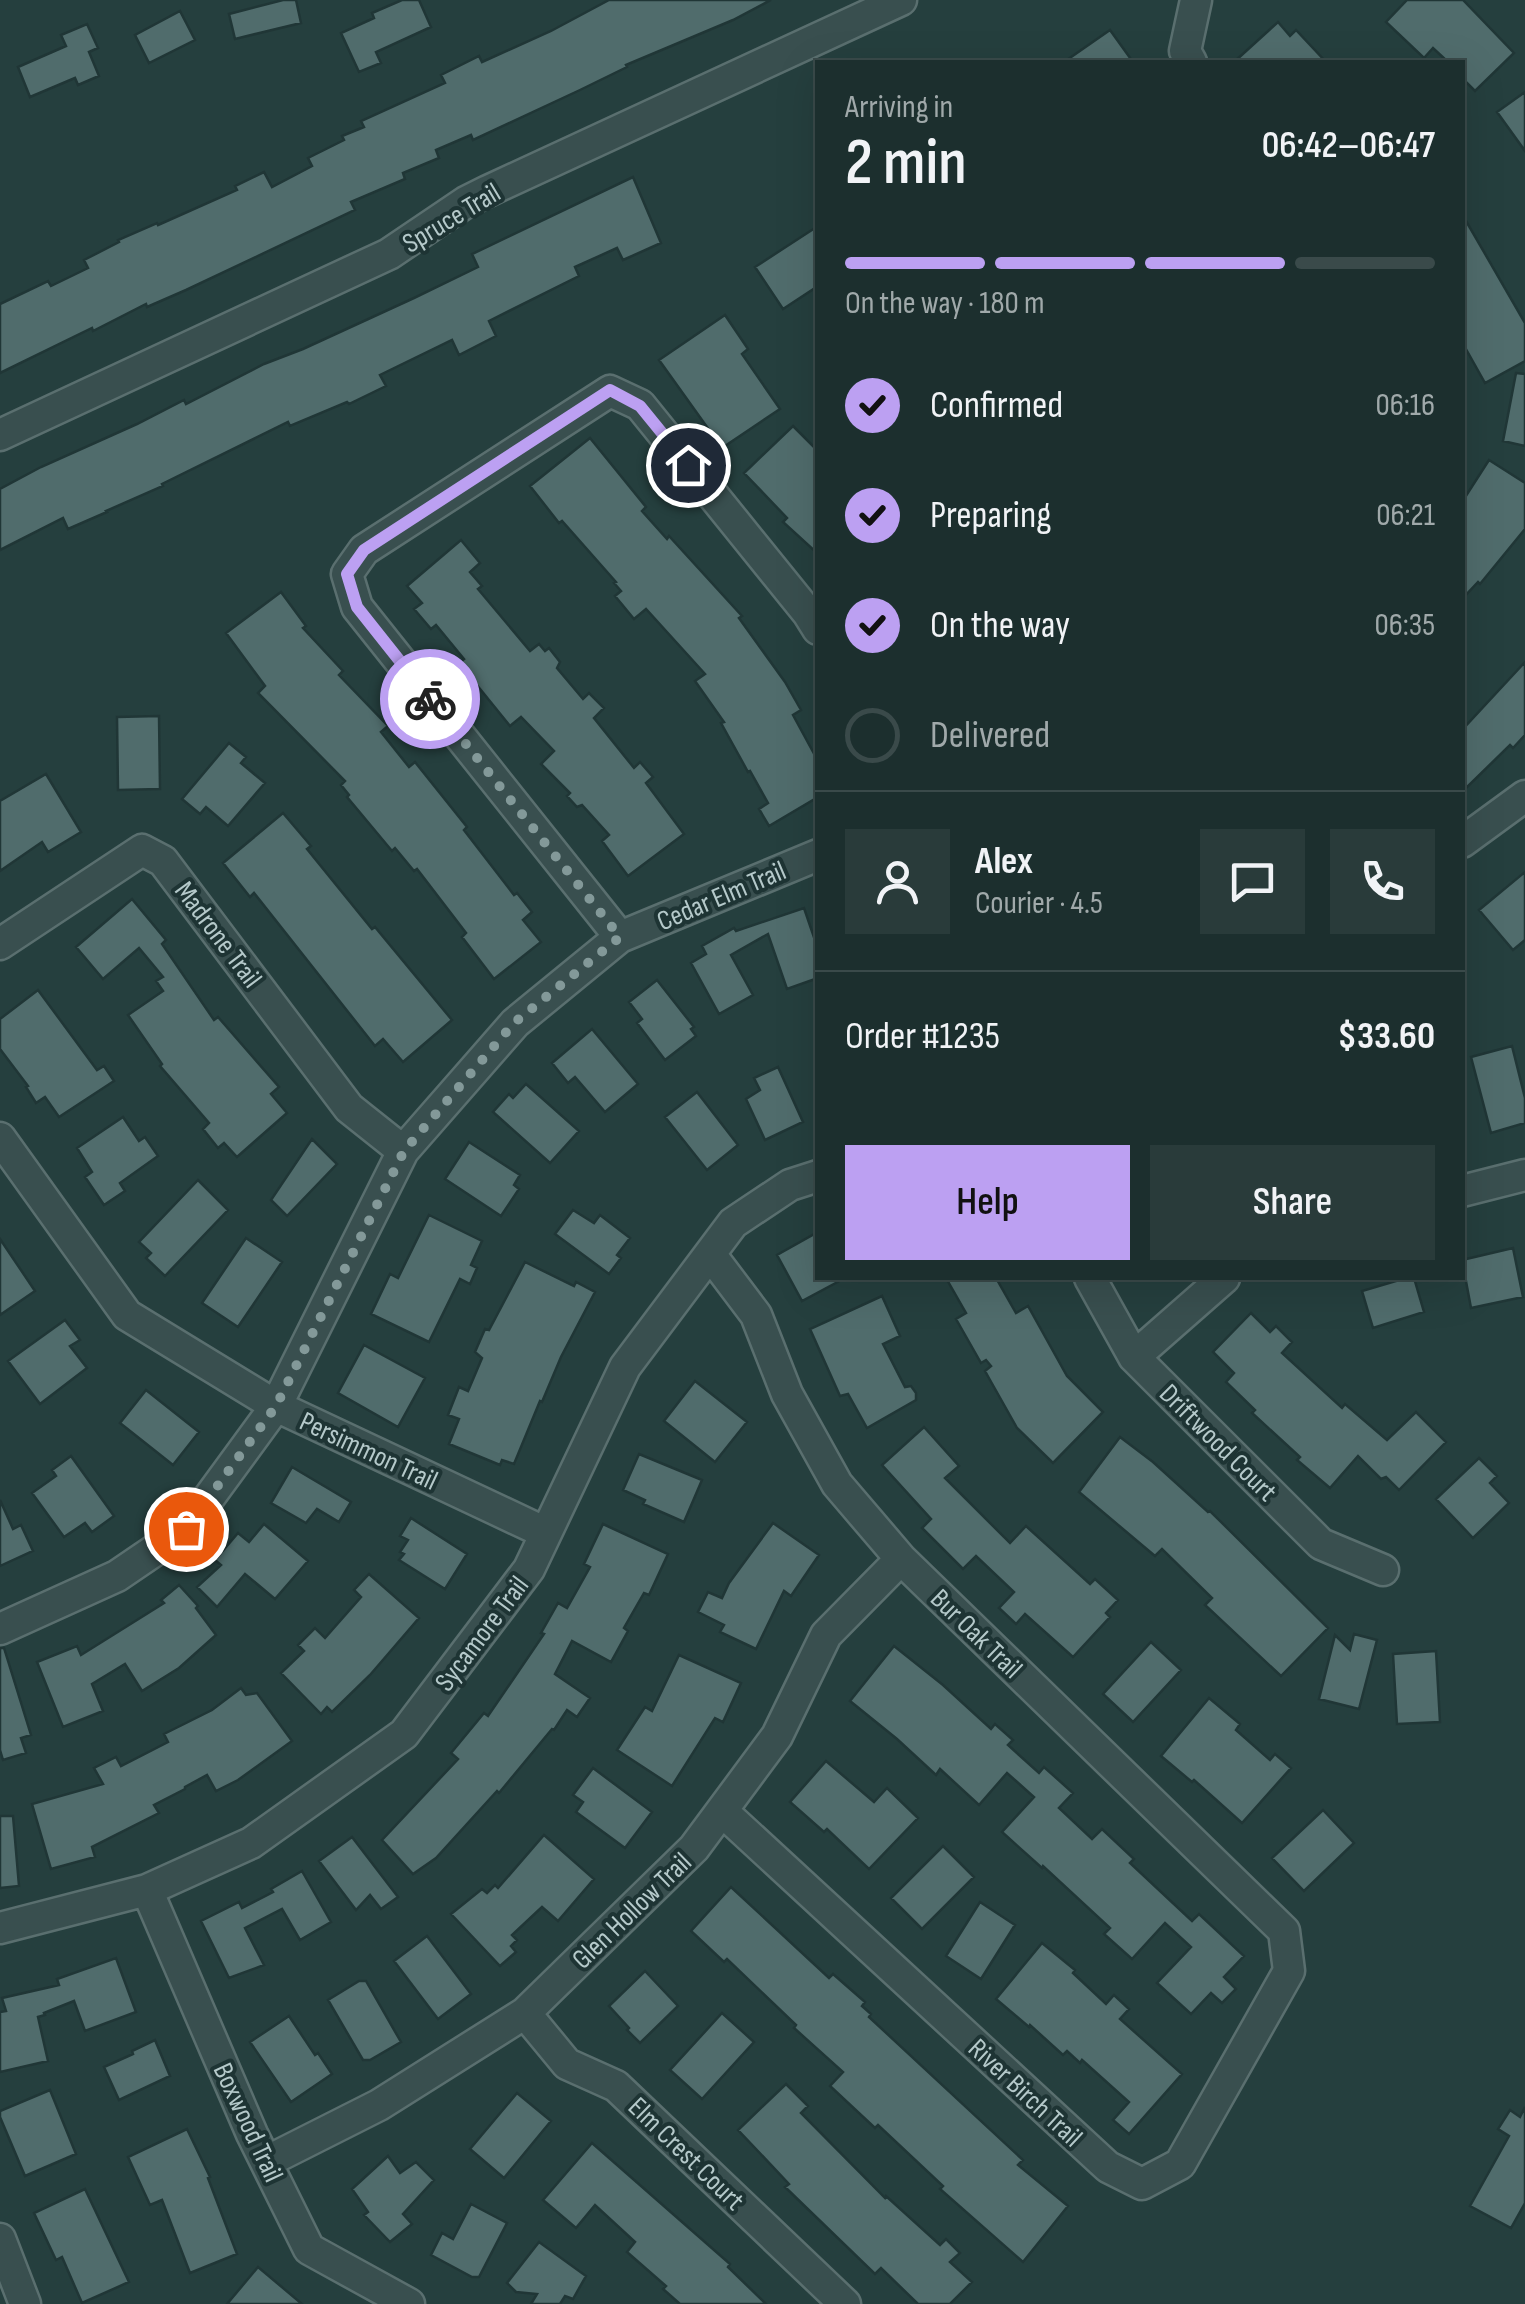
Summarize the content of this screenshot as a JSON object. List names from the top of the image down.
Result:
{
  "streets": {
    "street": [
      "Spruce Trail",
      "Cedar Elm Trail",
      "Madrone Trail",
      "Driftwood Court",
      "Persimmon Trail",
      "Sycamore Trail",
      "Bur Oak Trail",
      "Glen Hollow Trail",
      "River Birch Trail",
      "Boxwood Trail",
      "Elm Crest Court"
    ]
  },
  "crossings": [
    ["Cedar Elm Trail", "Madrone Trail"],
    ["Cedar Elm Trail", "Persimmon Trail"],
    ["Persimmon Trail", "Sycamore Trail"],
    ["Sycamore Trail", "Bur Oak Trail"],
    ["Sycamore Trail", "Boxwood Trail"],
    ["Bur Oak Trail", "Glen Hollow Trail"],
    ["Bur Oak Trail", "River Birch Trail"],
    ["Glen Hollow Trail", "River Birch Trail"],
    ["Glen Hollow Trail", "Boxwood Trail"],
    ["Glen Hollow Trail", "Elm Crest Court"]
  ],
  "page": {
    "heading": ["2 min", "Arriving in", "06:42–06:47"],
    "panel": [
      "Alex",
      "Courier · 4.5",
      "Order #1235",
      "$33.60"
    ],
    "bar": "On the way · 180 m",
    "list": [
      ["Confirmed", "06:16"],
      ["Preparing", "06:21"],
      ["On the way", "06:35"],
      "Delivered"
    ],
    "buttons": ["Help", "Share"]
  }
}
